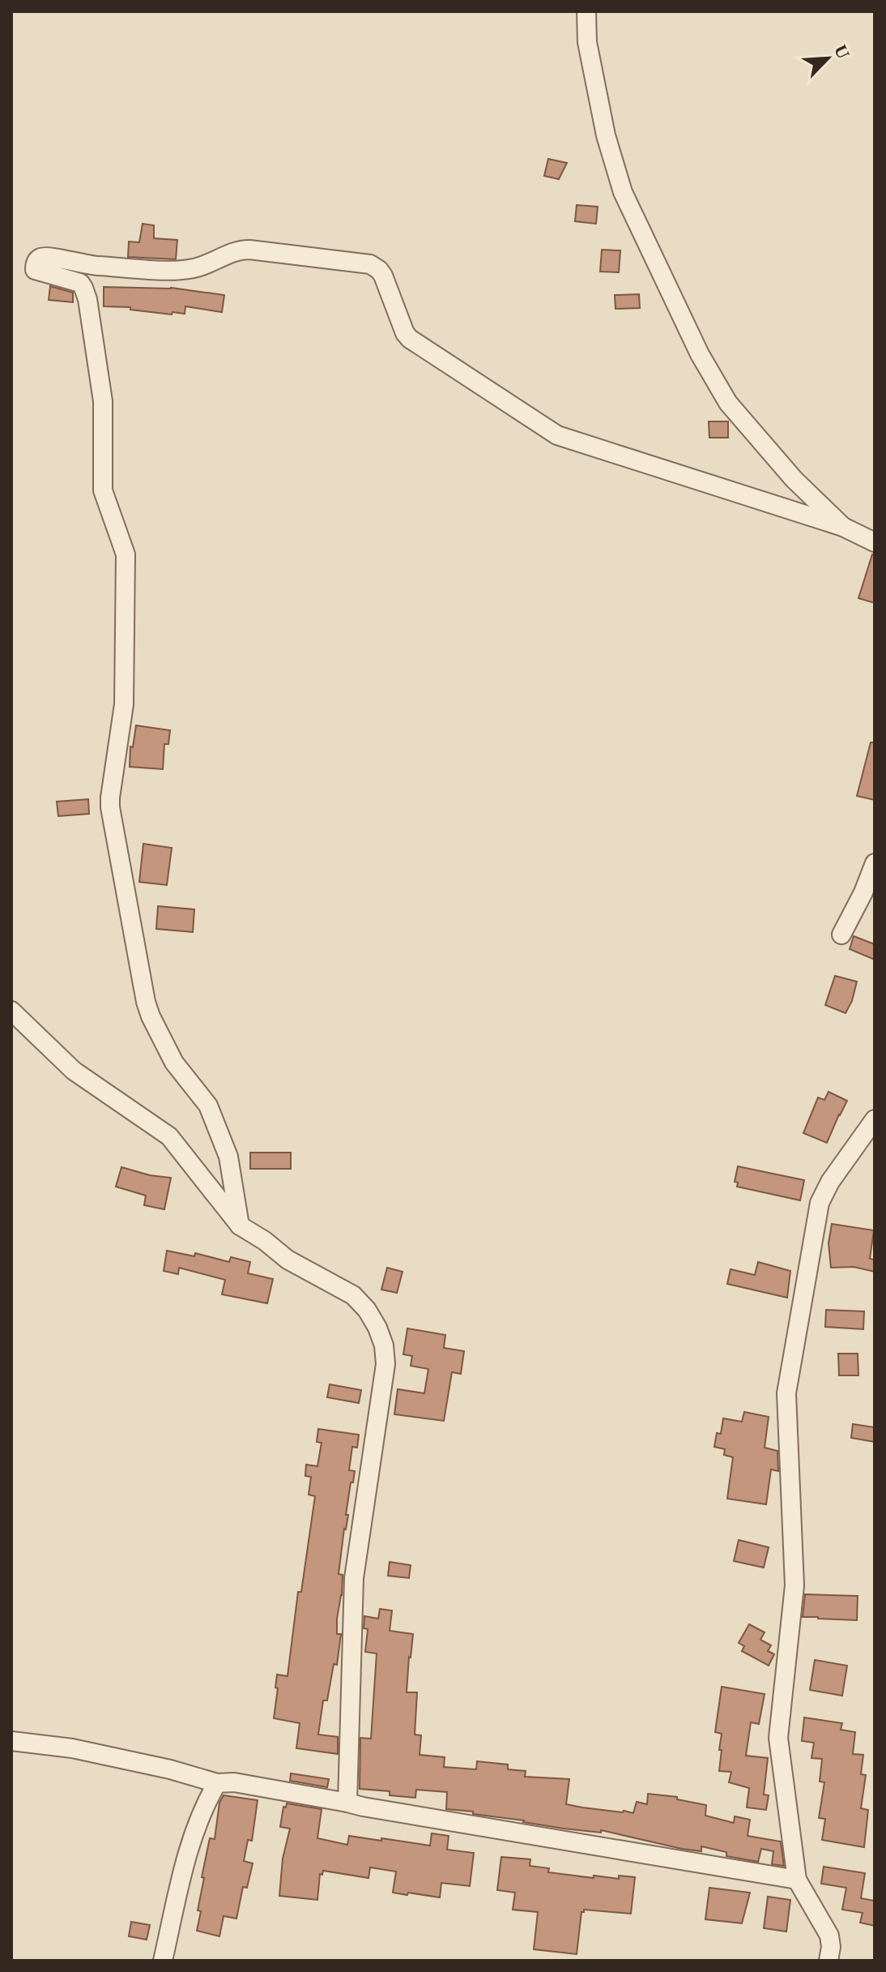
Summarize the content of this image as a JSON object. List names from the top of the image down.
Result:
{
  "north": "top right"
}
